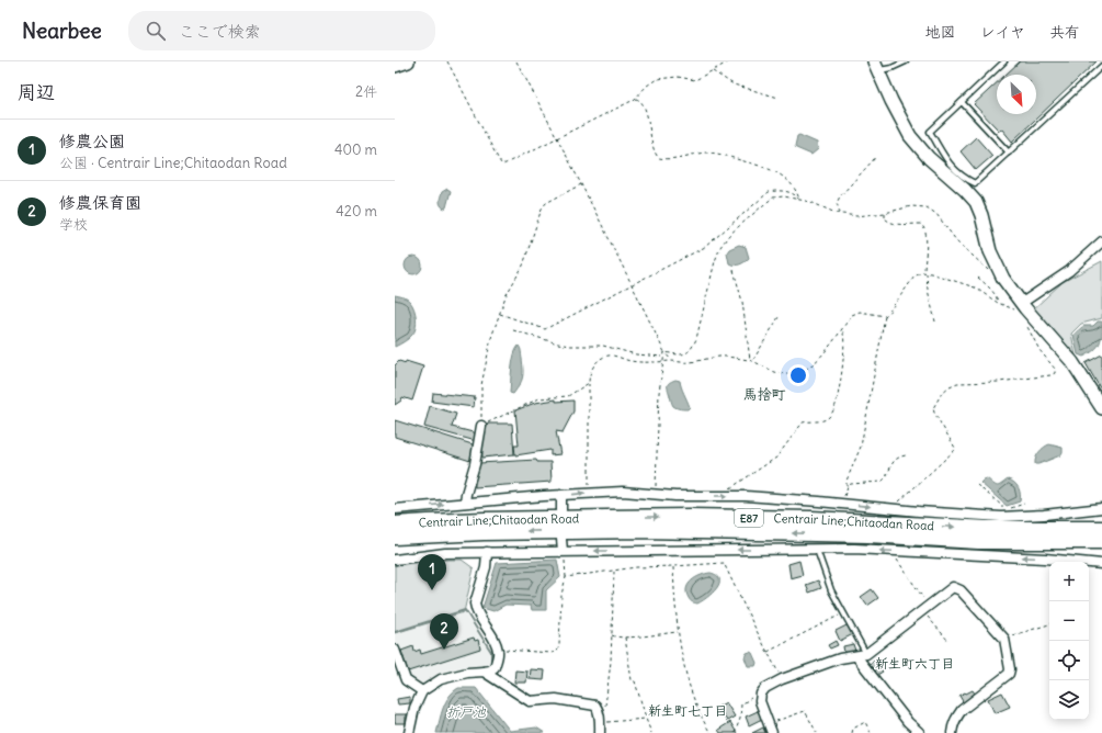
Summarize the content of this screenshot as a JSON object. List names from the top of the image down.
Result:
{
  "streets": {
    "highway": ["E87", "Centrair Line;Chitaodan Road"]
  },
  "districts": ["馬捨町", "新生町六丁目", "新生町七丁目"],
  "water": ["折戸池"],
  "north": "bottom right",
  "page": {
    "header": "Nearbee",
    "search": "ここで検索",
    "nav": ["地図", "レイヤ", "共有"],
    "heading": ["周辺", "2件"],
    "list": [
      {
        "mark": "1",
        "name": "修農公園",
        "note": "公園 · Centrair Line;Chitaodan Road",
        "value": "400 m"
      },
      {
        "mark": "2",
        "name": "修農保育園",
        "note": "学校",
        "value": "420 m"
      }
    ],
    "pins": ["1", "2"],
    "map_buttons": ["+", "−"]
  }
}
